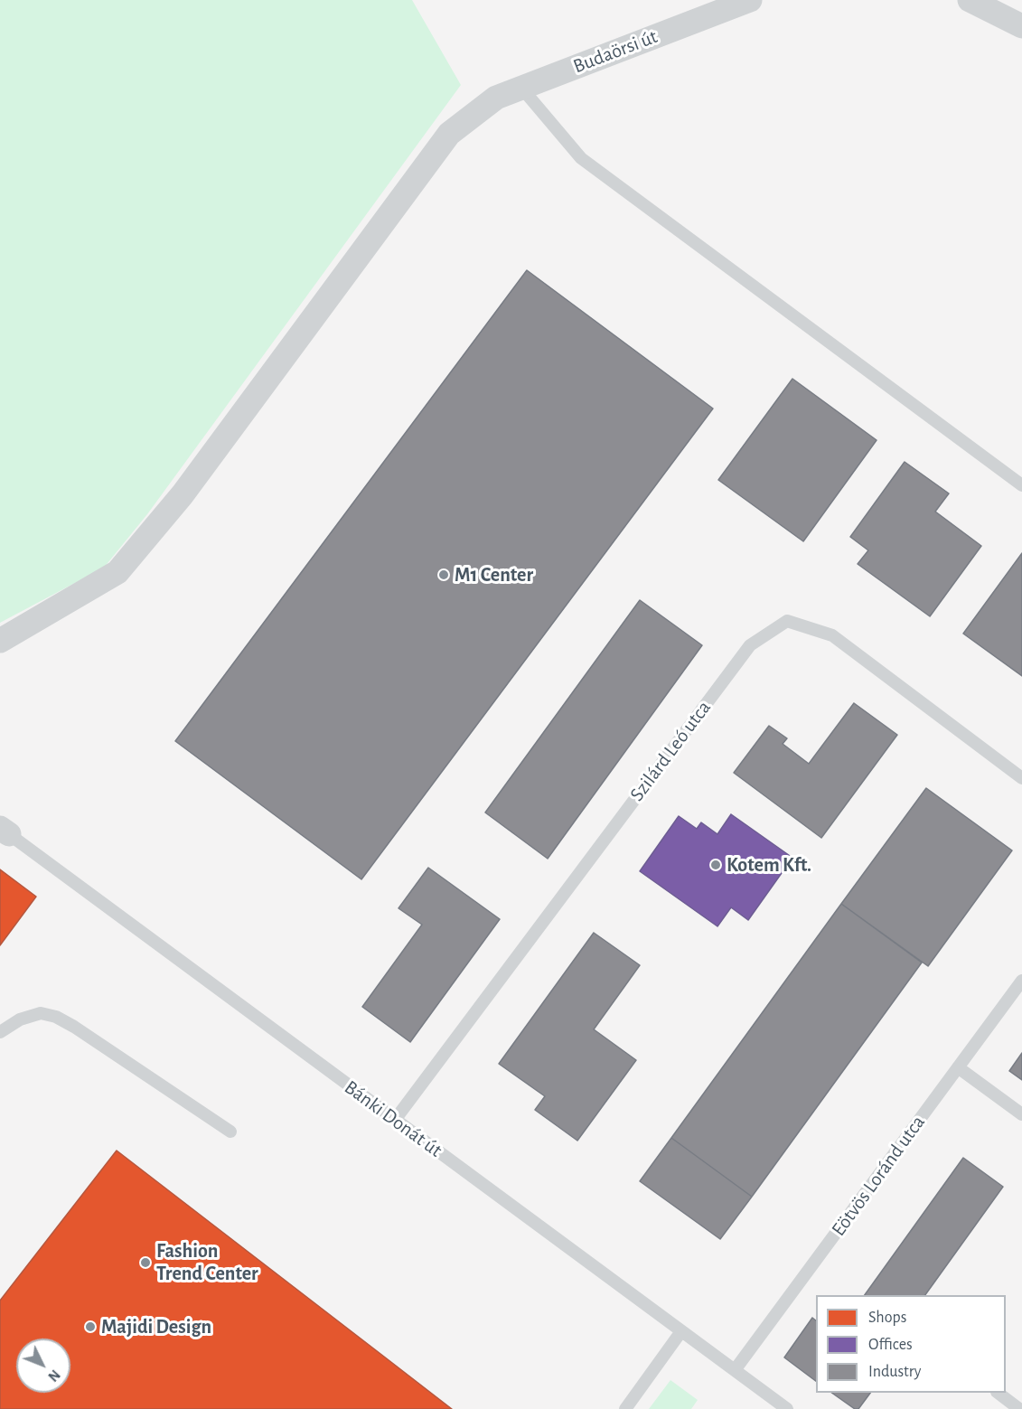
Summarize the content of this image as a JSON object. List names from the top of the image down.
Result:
{
  "streets": {
    "street": ["Budaörsi út"],
    "lane": ["Szilárd Leó utca", "Bánki Donát út", "Eötvös Loránd utca"]
  },
  "crossings": [
    ["Szilárd Leó utca", "Bánki Donát út"],
    ["Bánki Donát út", "Eötvös Loránd utca"]
  ],
  "places": [
    "M1 Center",
    "Kotem Kft.",
    "Fashion Trend Center",
    "Majidi Design"
  ],
  "legend": ["Shops", "Offices", "Industry"],
  "north": "bottom right"
}
